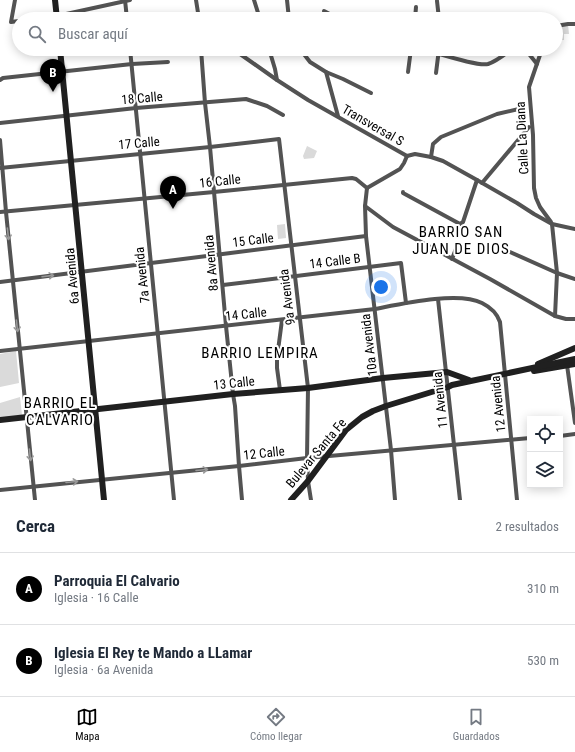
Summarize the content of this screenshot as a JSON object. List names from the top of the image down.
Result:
{
  "streets": {
    "street": [
      "18 Calle",
      "Transversal S",
      "Calle La Diana",
      "17 Calle",
      "16 Calle",
      "15 Calle",
      "14 Calle B",
      "8a Avenida",
      "7a Avenida",
      "6a Avenida",
      "9a Avenida",
      "14 Calle",
      "10a Avenida",
      "13 Calle",
      "11 Avenida",
      "12 Avenida",
      "12 Calle",
      "Bulevar Santa Fe"
    ]
  },
  "crossings": [
    ["18 Calle", "8a Avenida"],
    ["18 Calle", "7a Avenida"],
    ["18 Calle", "6a Avenida"],
    ["Transversal S", "Calle La Diana"],
    ["17 Calle", "8a Avenida"],
    ["17 Calle", "7a Avenida"],
    ["17 Calle", "6a Avenida"],
    ["17 Calle", "9a Avenida"],
    ["16 Calle", "8a Avenida"],
    ["16 Calle", "7a Avenida"],
    ["16 Calle", "6a Avenida"],
    ["16 Calle", "9a Avenida"],
    ["16 Calle", "10a Avenida"],
    ["15 Calle", "8a Avenida"],
    ["15 Calle", "7a Avenida"],
    ["15 Calle", "6a Avenida"],
    ["15 Calle", "9a Avenida"],
    ["15 Calle", "10a Avenida"],
    ["14 Calle B", "8a Avenida"],
    ["14 Calle B", "9a Avenida"],
    ["14 Calle B", "14 Calle"],
    ["14 Calle B", "10a Avenida"],
    ["8a Avenida", "14 Calle"],
    ["8a Avenida", "13 Calle"],
    ["8a Avenida", "12 Calle"],
    ["7a Avenida", "14 Calle"],
    ["7a Avenida", "13 Calle"],
    ["7a Avenida", "12 Calle"],
    ["6a Avenida", "14 Calle"],
    ["6a Avenida", "13 Calle"],
    ["6a Avenida", "12 Calle"],
    ["9a Avenida", "14 Calle"],
    ["9a Avenida", "13 Calle"],
    ["9a Avenida", "12 Calle"],
    ["9a Avenida", "Bulevar Santa Fe"],
    ["14 Calle", "10a Avenida"],
    ["14 Calle", "11 Avenida"],
    ["14 Calle", "12 Avenida"],
    ["10a Avenida", "13 Calle"],
    ["10a Avenida", "12 Calle"],
    ["10a Avenida", "Bulevar Santa Fe"],
    ["13 Calle", "11 Avenida"],
    ["13 Calle", "Bulevar Santa Fe"],
    ["11 Avenida", "12 Calle"],
    ["11 Avenida", "Bulevar Santa Fe"],
    ["12 Avenida", "12 Calle"],
    ["12 Avenida", "Bulevar Santa Fe"],
    ["12 Calle", "Bulevar Santa Fe"]
  ],
  "districts": ["BARRIO SAN JUAN DE DIOS", "BARRIO LEMPIRA", "BARRIO EL CALVARIO"],
  "page": {
    "search": "Buscar aquí",
    "pins": ["B", "A"],
    "heading": ["Cerca", "2 resultados"],
    "list": [
      {
        "mark": "A",
        "name": "Parroquia El Calvario",
        "note": "Iglesia · 16 Calle",
        "value": "310 m"
      },
      {
        "mark": "B",
        "name": "Iglesia El Rey te Mando a LLamar",
        "note": "Iglesia · 6a Avenida",
        "value": "530 m"
      }
    ],
    "nav": ["Mapa", "Cómo llegar", "Guardados"]
  }
}
